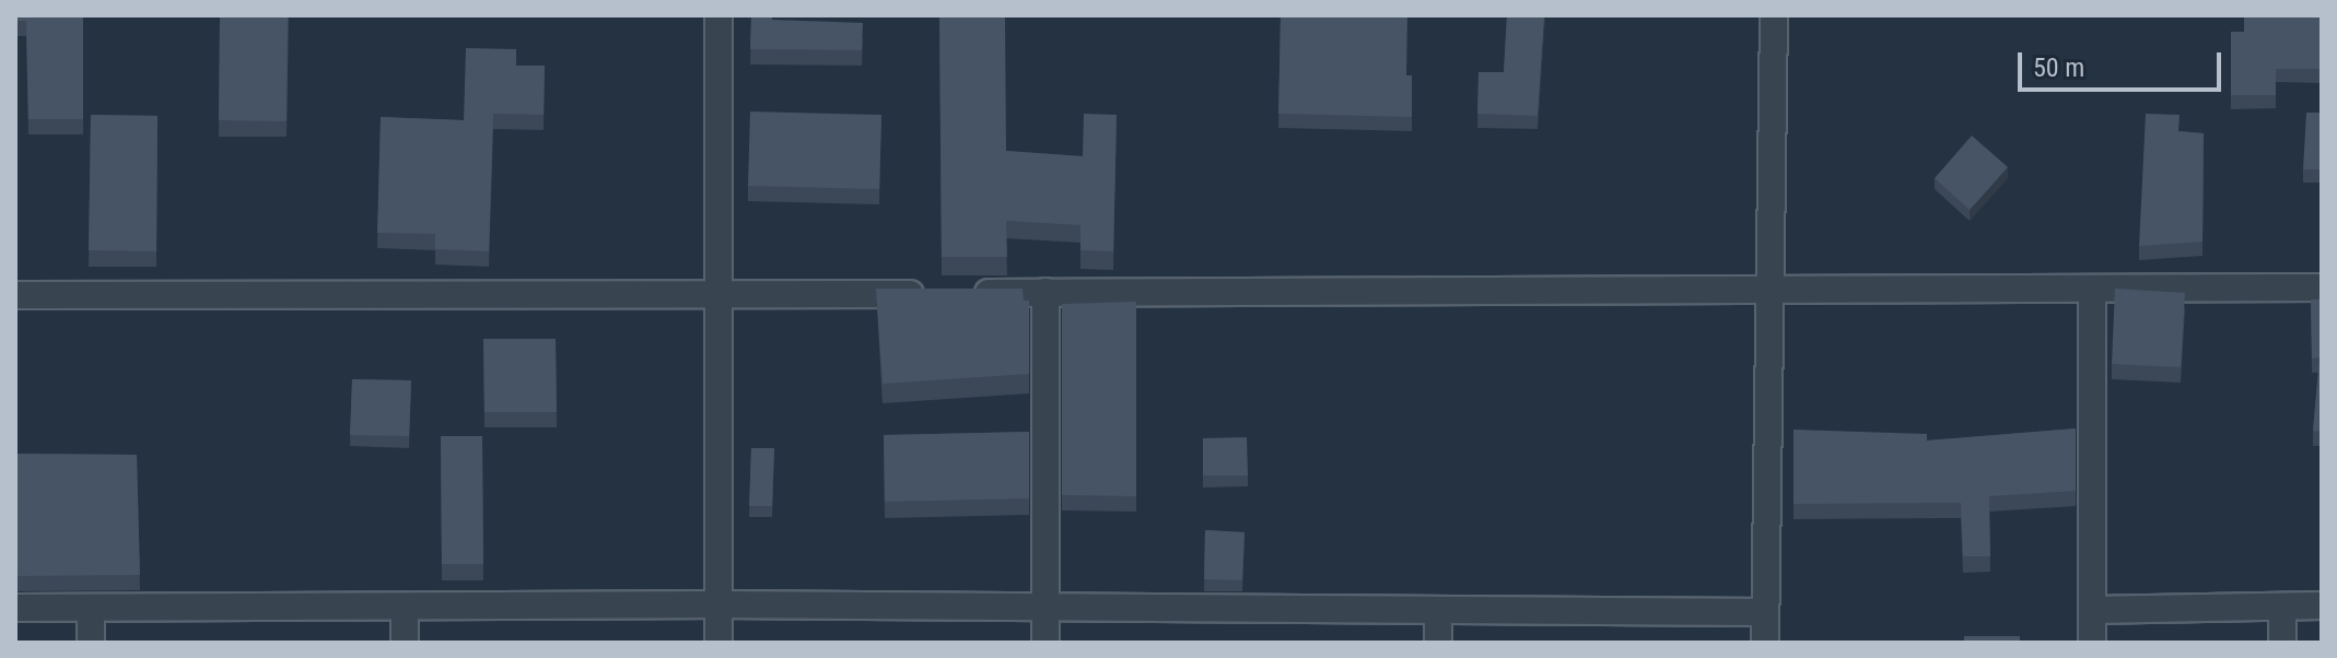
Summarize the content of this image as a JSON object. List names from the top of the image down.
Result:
{
  "scale_bar": "50 m"
}
